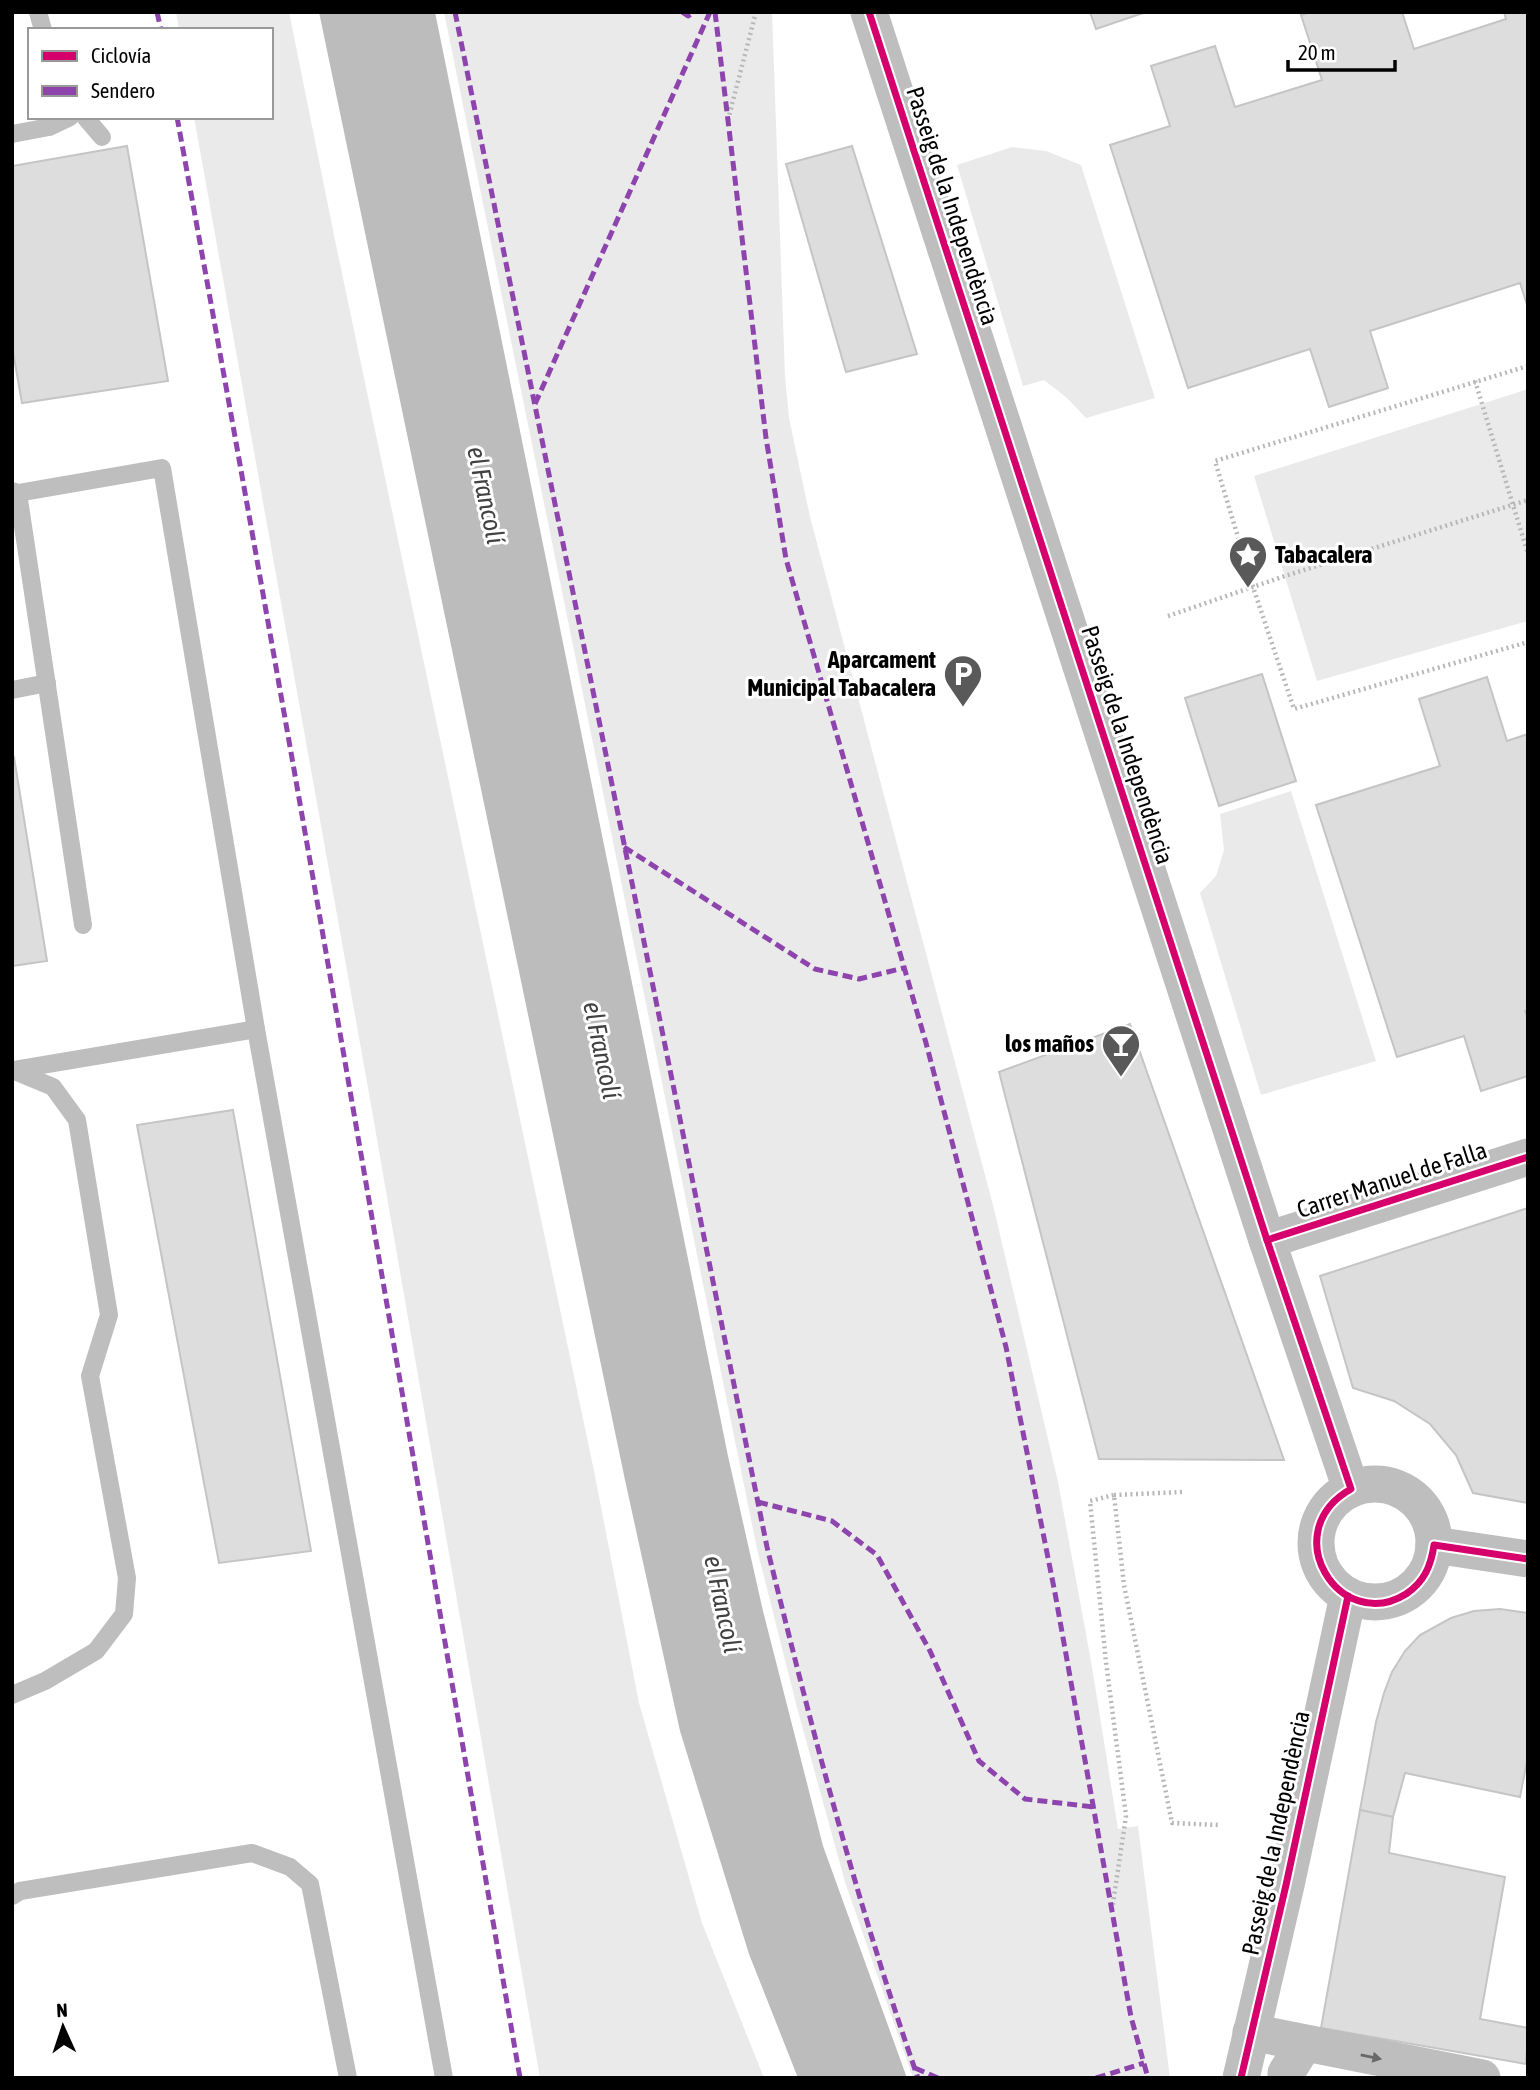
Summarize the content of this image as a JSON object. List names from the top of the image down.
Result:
{
  "streets": {
    "street": ["Passeig de la Independència", "Carrer Manuel de Falla"]
  },
  "crossings": [
    ["Passeig de la Independència", "Carrer Manuel de Falla"]
  ],
  "water": ["el Francolí"],
  "places": {
    "place": ["Tabacalera"],
    "parking": ["Aparcament Municipal Tabacalera"],
    "bar": ["los maños"]
  },
  "legend": ["Ciclovía", "Sendero"],
  "scale_bar": "20 m",
  "north": "top"
}
